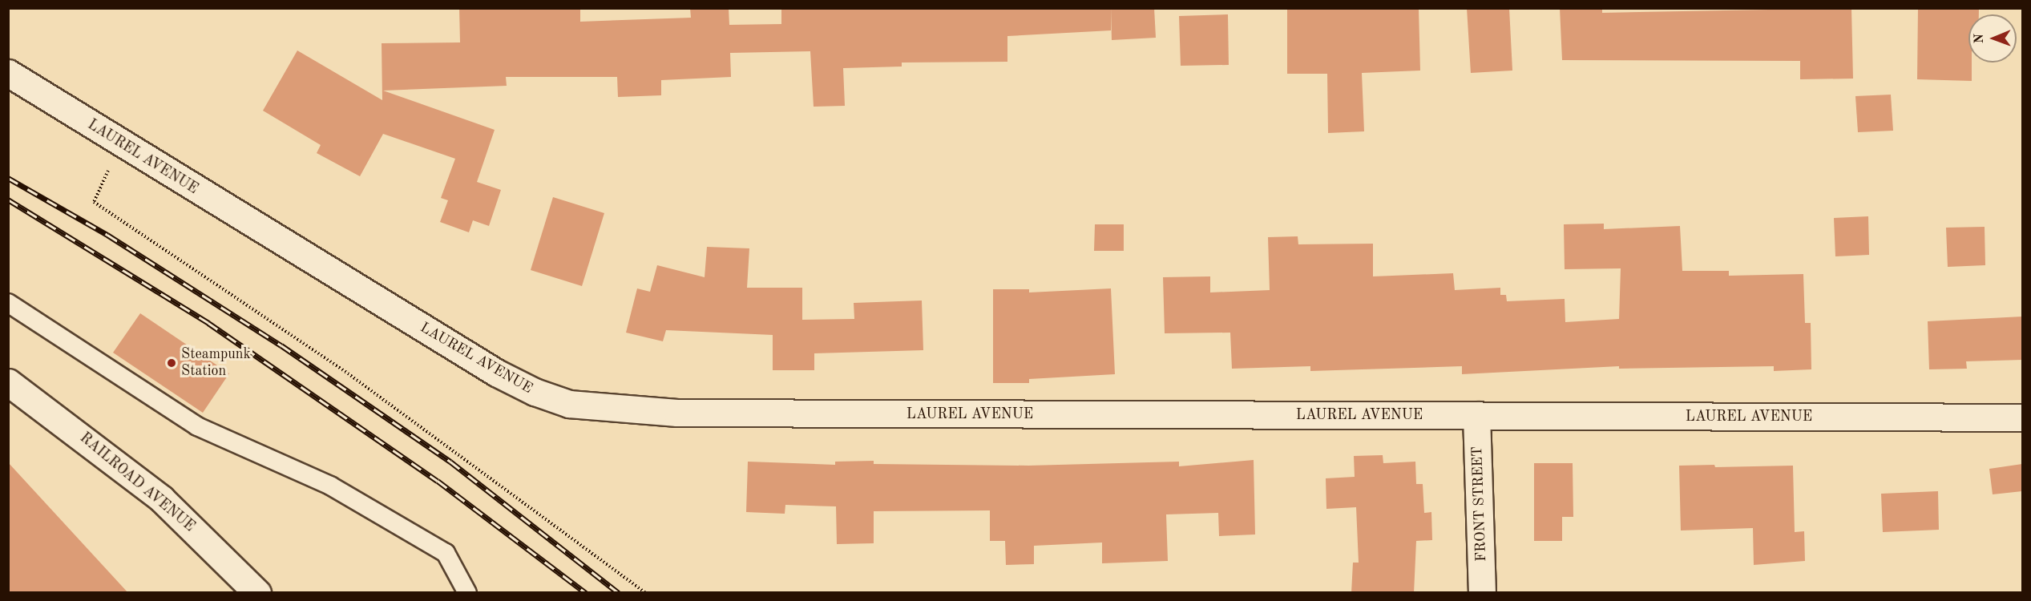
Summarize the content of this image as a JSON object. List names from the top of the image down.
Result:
{
  "streets": {
    "main road": ["LAUREL AVENUE", "RAILROAD AVENUE", "FRONT STREET"]
  },
  "crossings": [
    ["LAUREL AVENUE", "FRONT STREET"]
  ],
  "places": ["Steampunk Station"],
  "north": "left"
}
